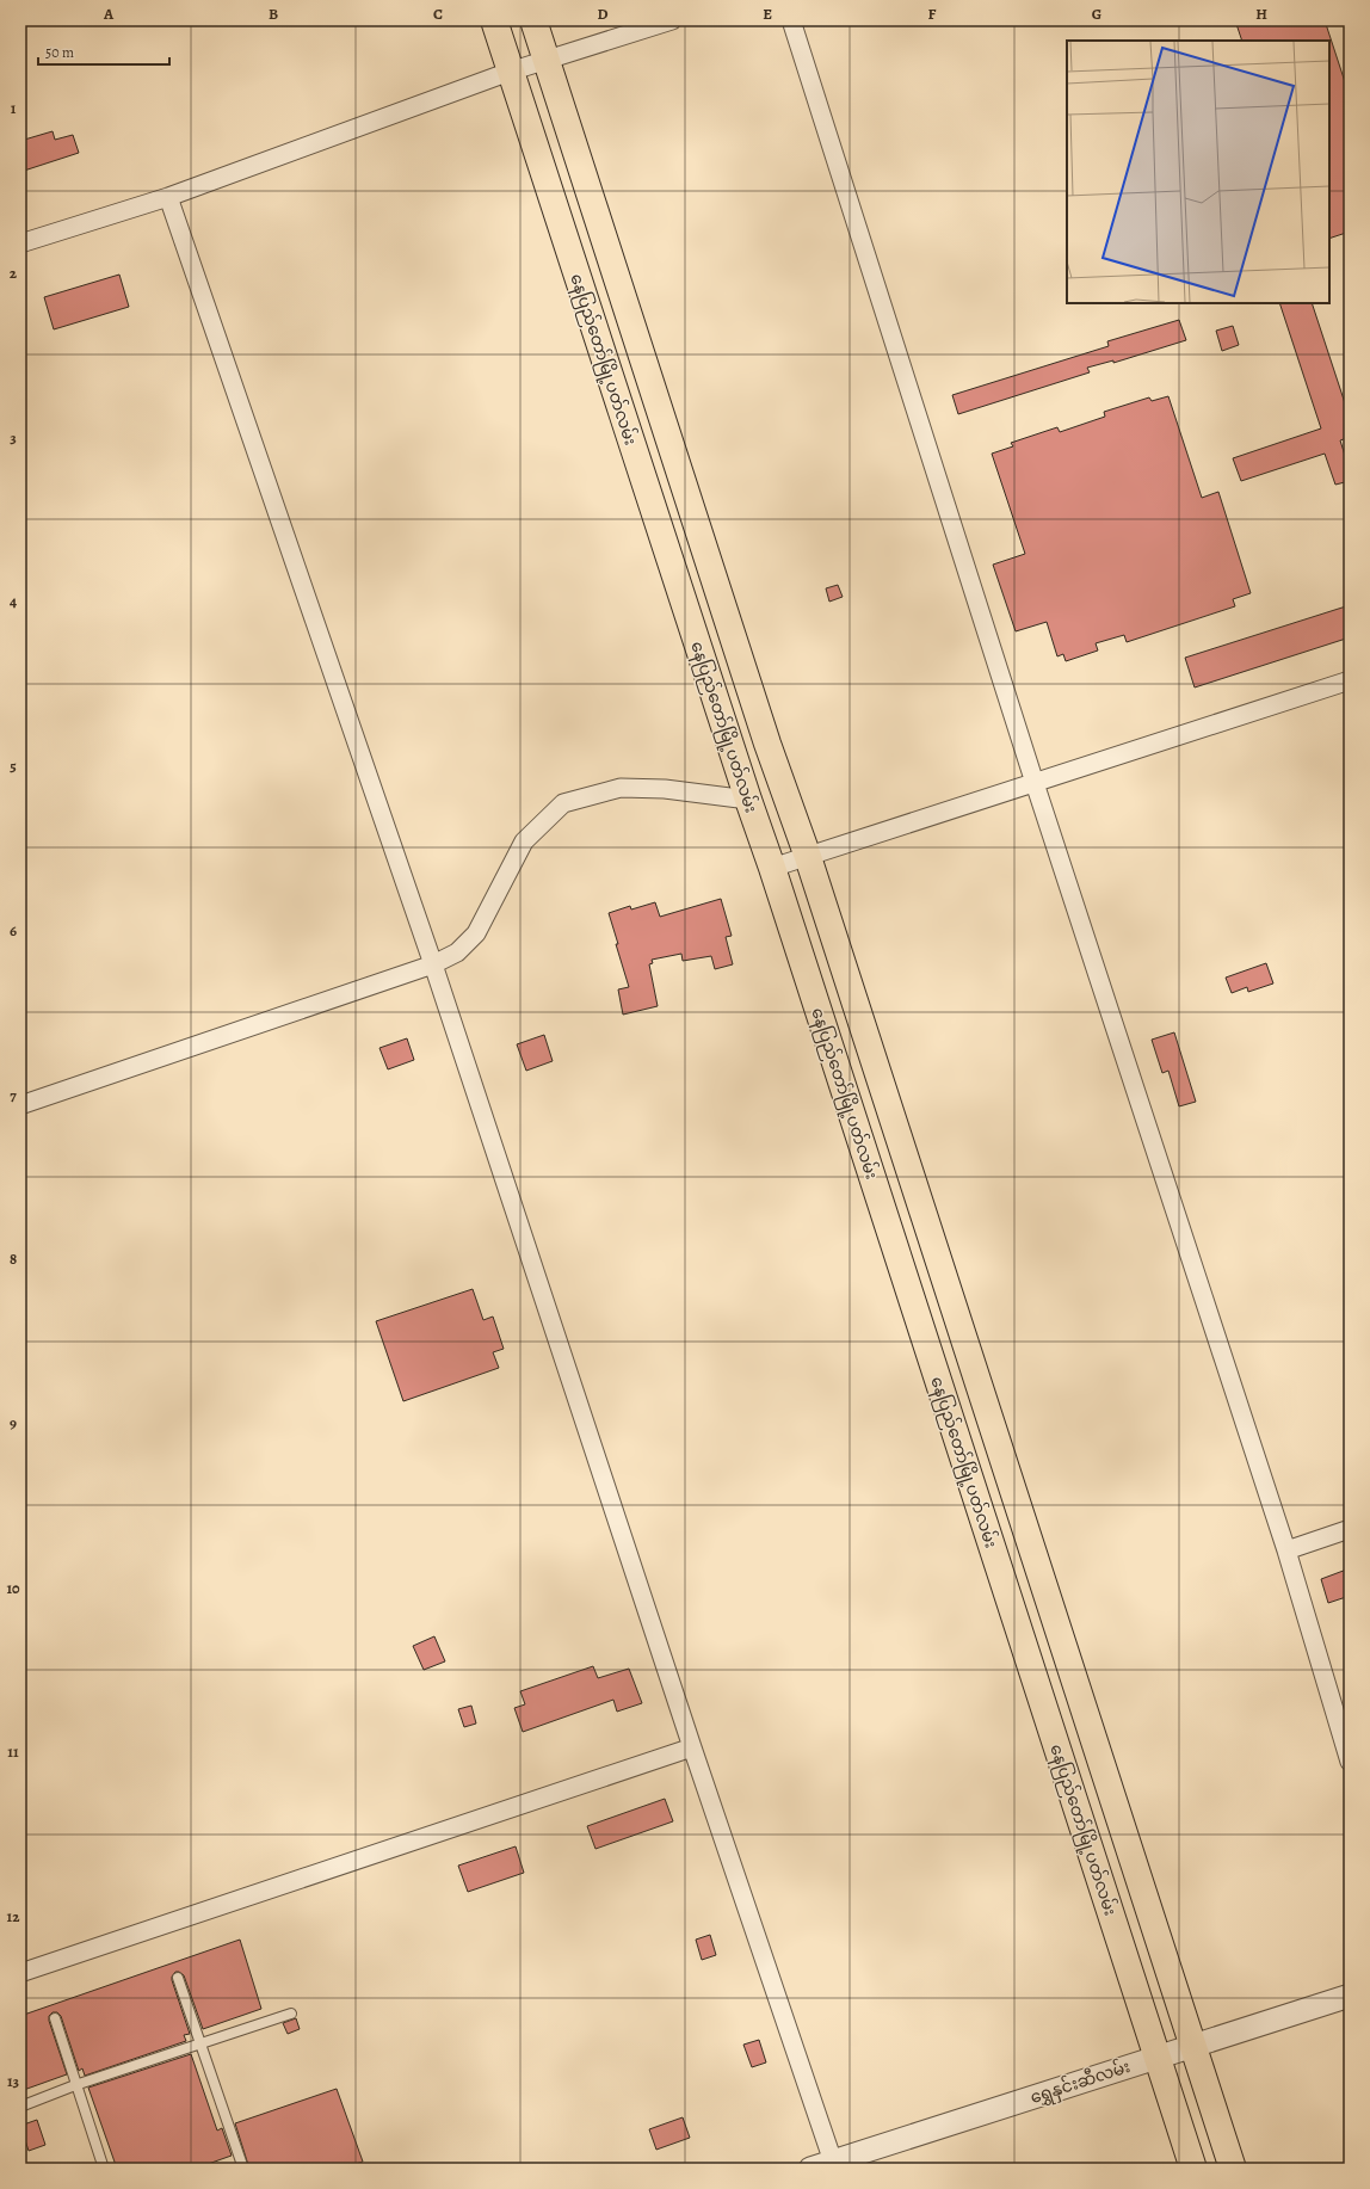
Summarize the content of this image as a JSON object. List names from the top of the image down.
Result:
{
  "streets": {
    "main road": ["နေပြည်တော်မြို့ပတ်လမ်း"],
    "street": ["ရွှေနှင်းဆီလမ်း"]
  },
  "crossings": [
    ["နေပြည်တော်မြို့ပတ်လမ်း", "ရွှေနှင်းဆီလမ်း"]
  ],
  "scale_bar": "50 m",
  "grid": {
    "columns": [
      "A",
      "B",
      "C",
      "D",
      "E",
      "F",
      "G",
      "H"
    ],
    "rows": [
      "1",
      "2",
      "3",
      "4",
      "5",
      "6",
      "7",
      "8",
      "9",
      "10",
      "11",
      "12",
      "13"
    ]
  }
}
